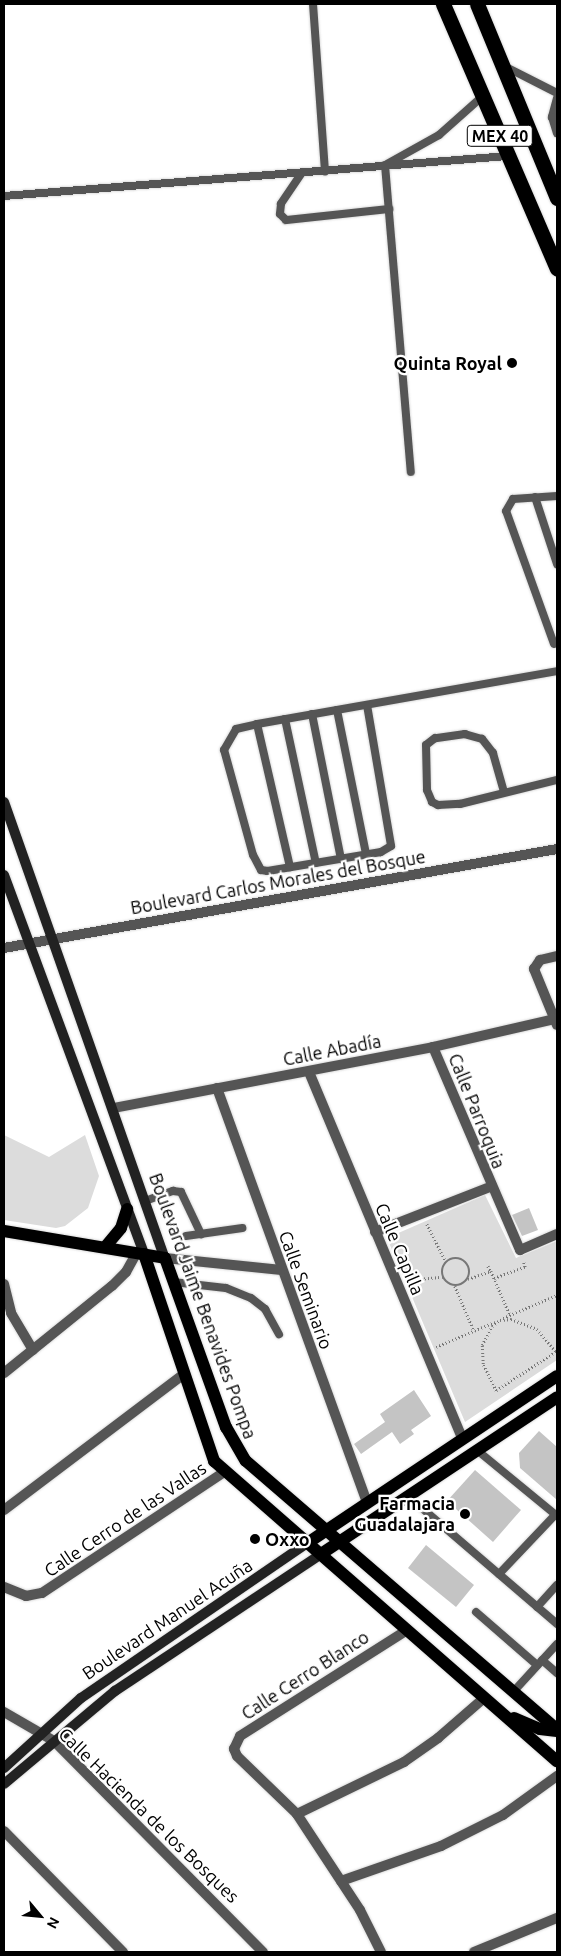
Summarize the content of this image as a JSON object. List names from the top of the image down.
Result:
{
  "streets": {
    "highway": ["MEX 40"],
    "main road": ["Boulevard Jaime Benavides Pompa", "Boulevard Manuel Acuña"],
    "street": [
      "Boulevard Carlos Morales del Bosque",
      "Calle Abadía",
      "Calle Parroquia",
      "Calle Capilla",
      "Calle Seminario",
      "Calle Cerro de las Vallas",
      "Calle Cerro Blanco",
      "Calle Hacienda de los Bosques"
    ]
  },
  "crossings": [
    ["Boulevard Carlos Morales del Bosque", "Boulevard Jaime Benavides Pompa"],
    ["Calle Abadía", "Calle Parroquia"],
    ["Calle Abadía", "Calle Capilla"],
    ["Calle Abadía", "Calle Seminario"],
    ["Calle Abadía", "Boulevard Jaime Benavides Pompa"],
    ["Calle Capilla", "Boulevard Manuel Acuña"],
    ["Calle Seminario", "Boulevard Manuel Acuña"],
    ["Boulevard Jaime Benavides Pompa", "Boulevard Manuel Acuña"],
    ["Boulevard Manuel Acuña", "Calle Hacienda de los Bosques"]
  ],
  "places": ["Quinta Royal", "Farmacia Guadalajara", "Oxxo"],
  "north": "bottom right"
}
